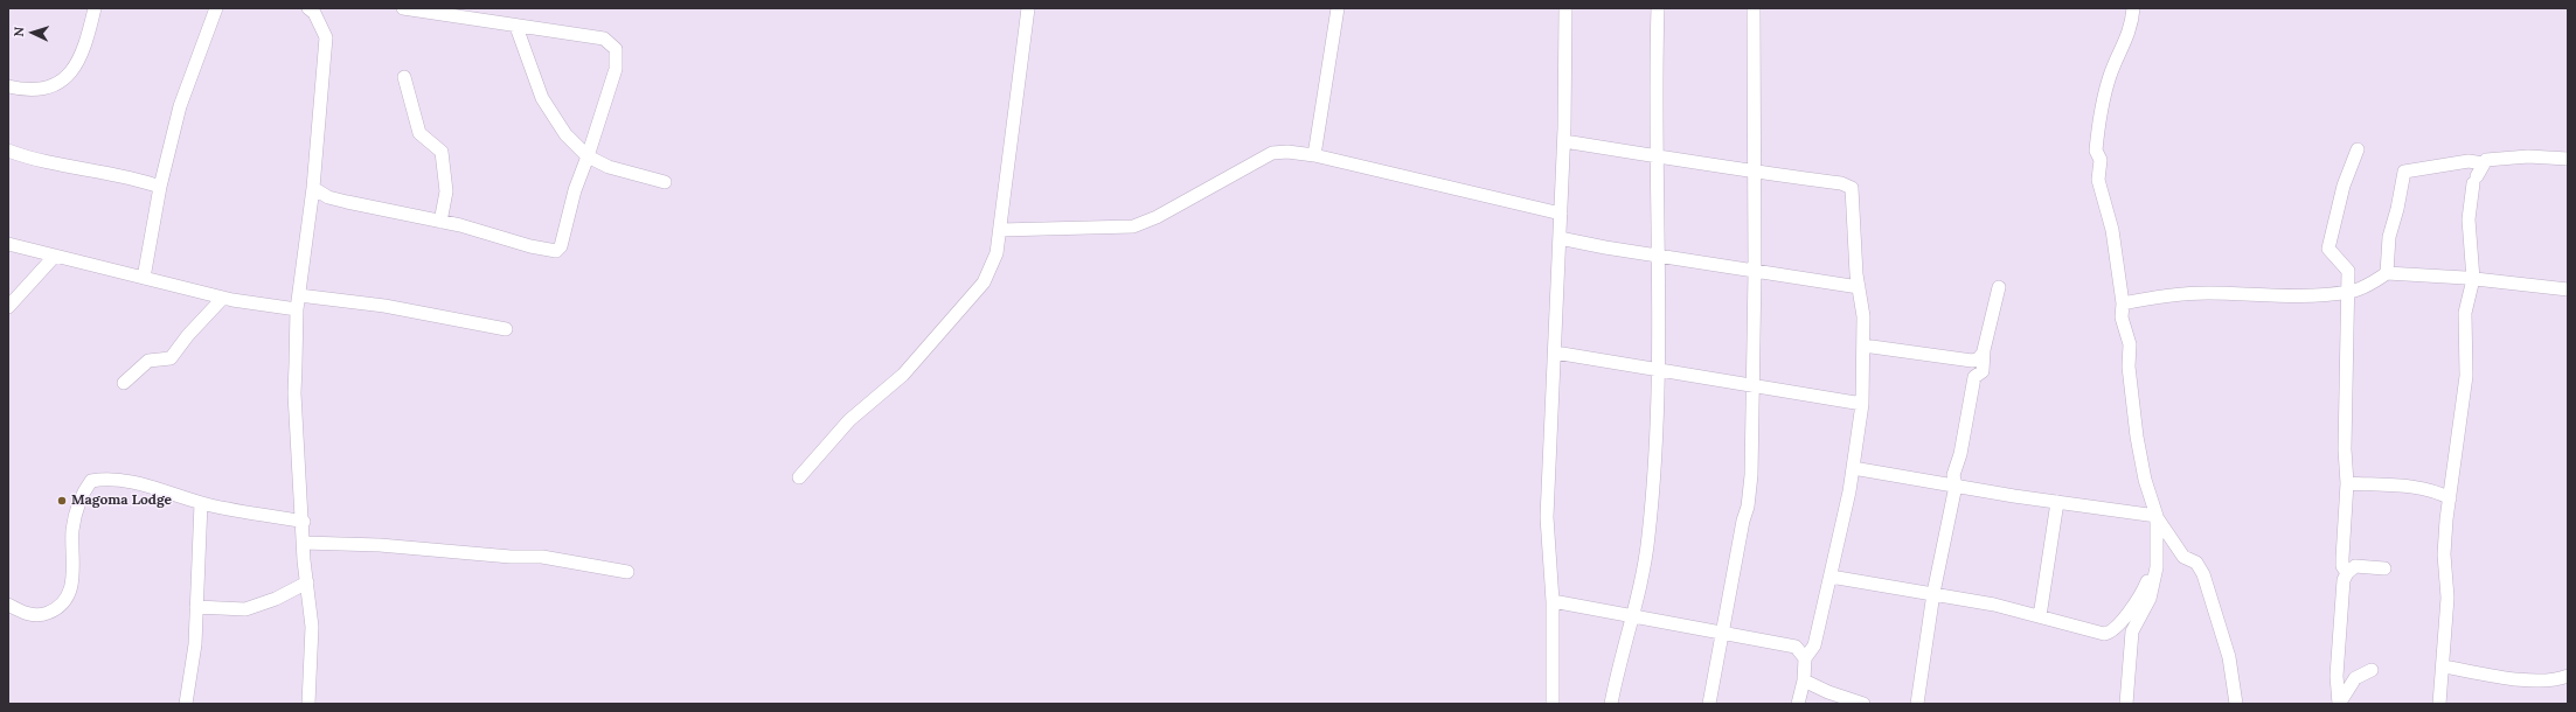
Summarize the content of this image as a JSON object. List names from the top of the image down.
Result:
{
  "places": ["Magoma Lodge"],
  "north": "left"
}
